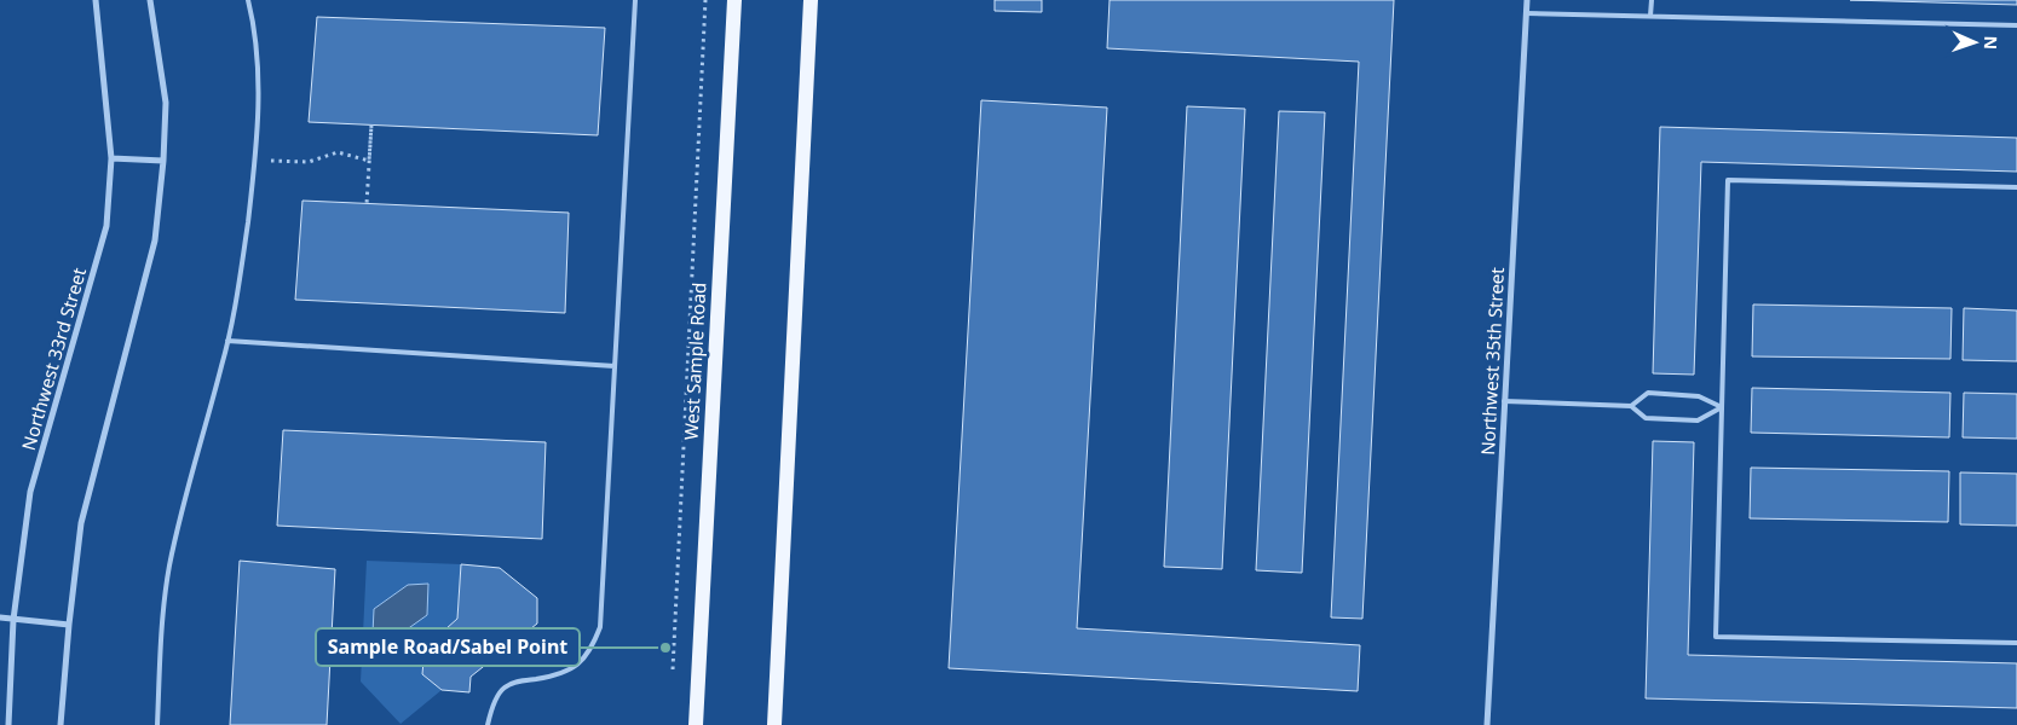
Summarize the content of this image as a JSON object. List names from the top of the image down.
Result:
{
  "streets": {
    "main road": ["West Sample Road"],
    "street": ["Northwest 33rd Street", "Northwest 35th Street"]
  },
  "places": ["Sample Road/Sabel Point"],
  "north": "right"
}
